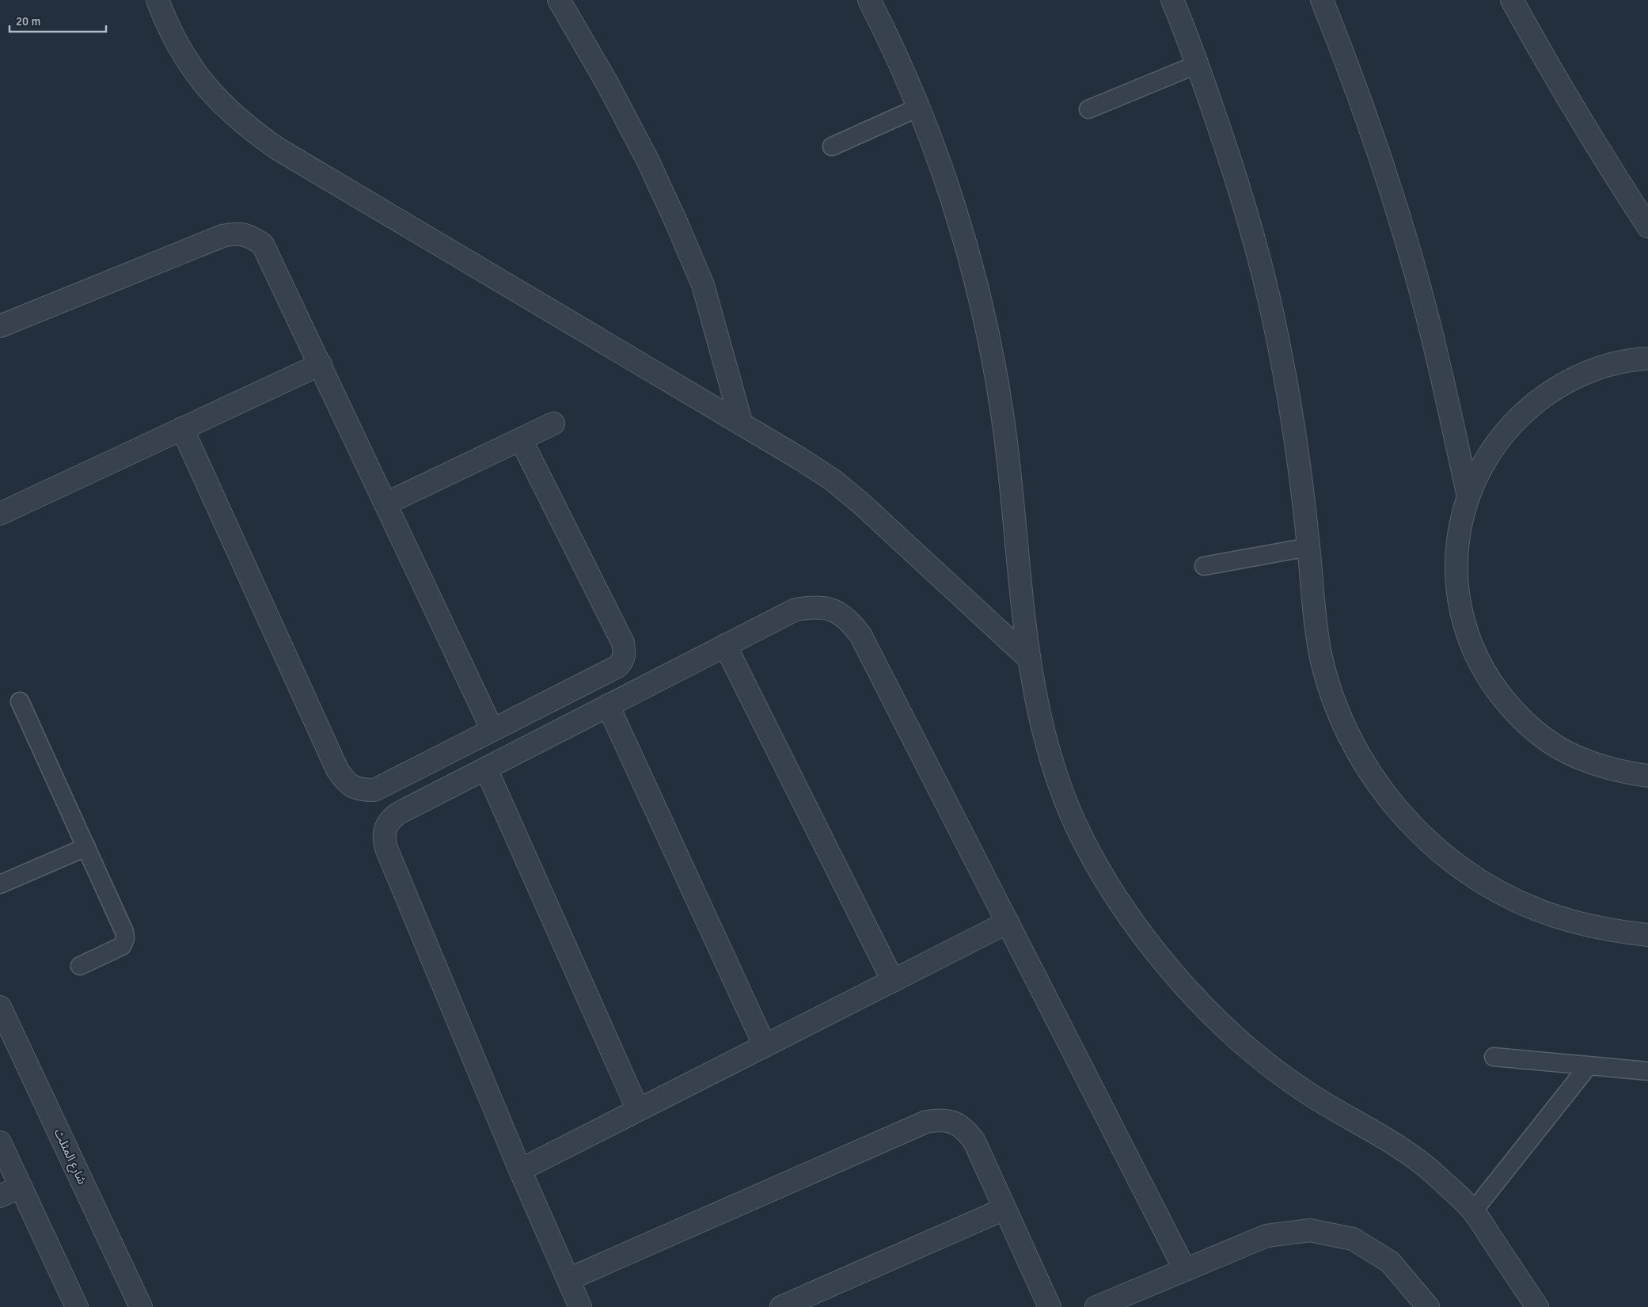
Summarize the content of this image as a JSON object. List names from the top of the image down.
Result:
{
  "streets": {
    "street": ["شارع المثلث"]
  },
  "scale_bar": "20 m"
}
